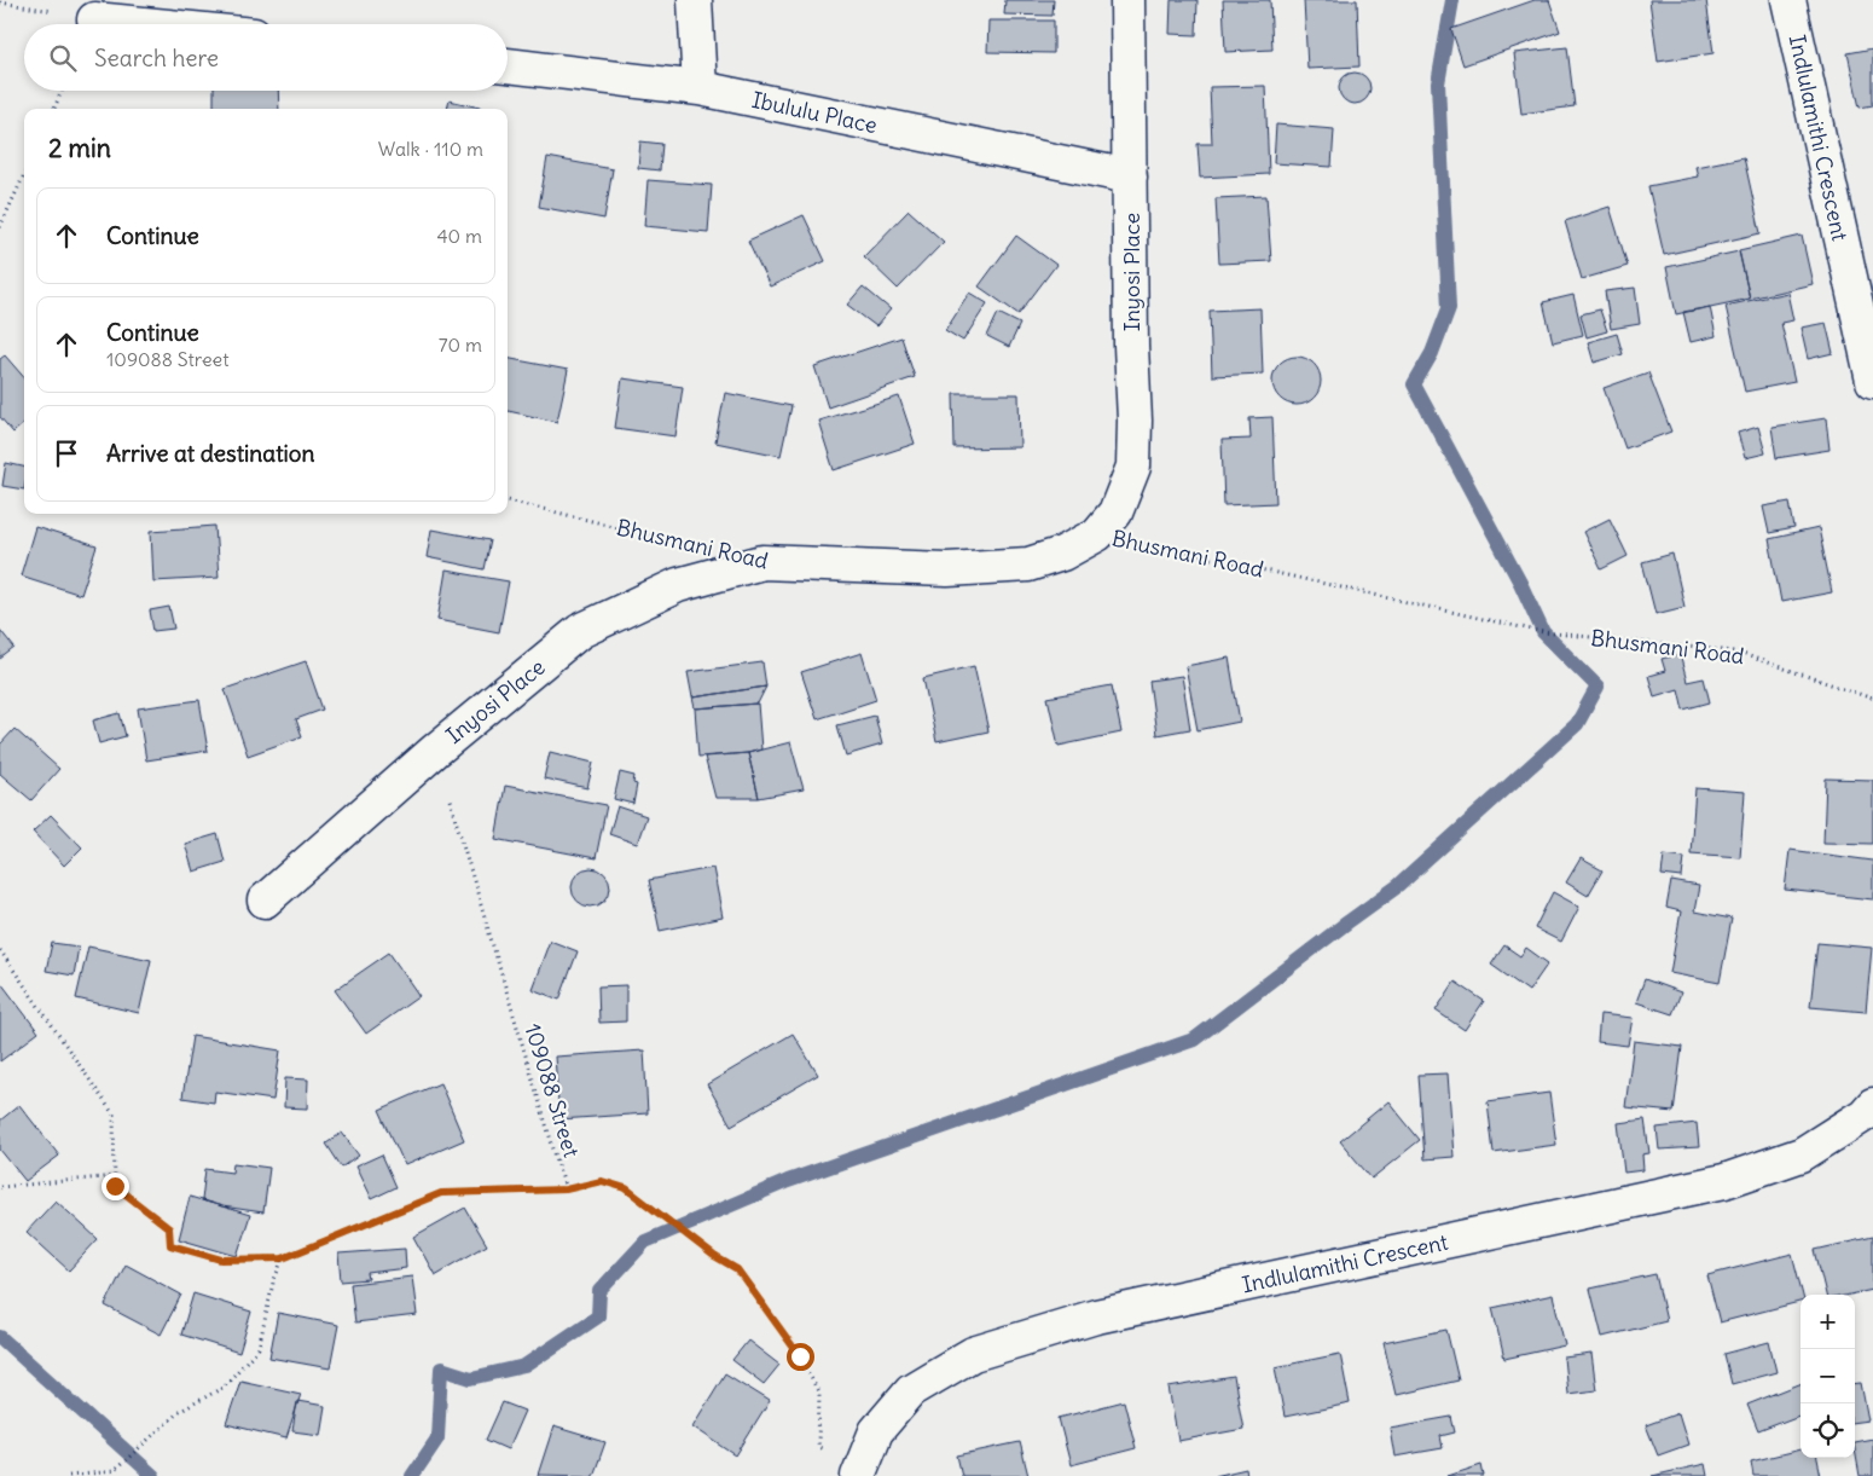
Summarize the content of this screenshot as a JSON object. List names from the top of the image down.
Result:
{
  "streets": {
    "street": [
      "Ibululu Place",
      "Indlulamithi Crescent",
      "Inyosi Place",
      "Bhusmani Road"
    ],
    "path": ["109088 Street"]
  },
  "crossings": [
    ["Ibululu Place", "Inyosi Place"],
    ["Inyosi Place", "Bhusmani Road"],
    ["Inyosi Place", "109088 Street"]
  ],
  "page": {
    "search": "Search here",
    "heading": ["2 min", "Walk · 110 m"],
    "list": [
      ["Continue", "40 m"],
      ["Continue", "109088 Street", "70 m"],
      "Arrive at destination"
    ],
    "map_buttons": ["+", "−"]
  }
}
